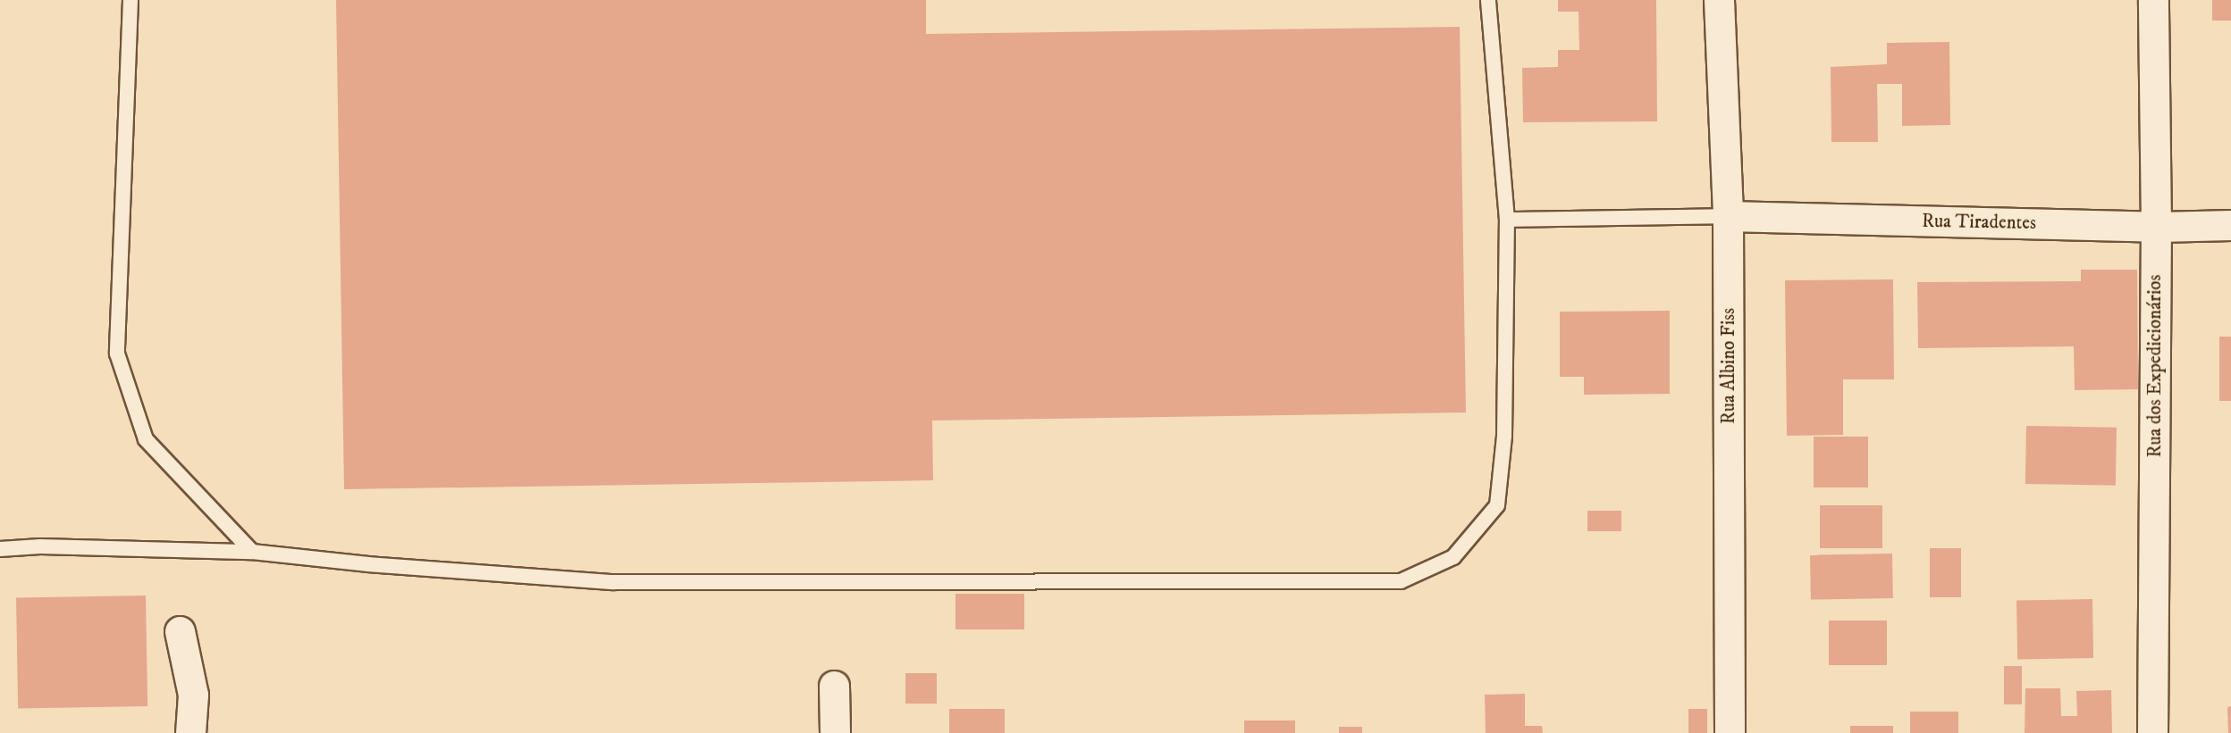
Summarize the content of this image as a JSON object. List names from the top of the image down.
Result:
{
  "streets": {
    "street": ["Rua Tiradentes", "Rua Albino Fiss", "Rua dos Expedicionários"]
  },
  "crossings": [
    ["Rua Tiradentes", "Rua Albino Fiss"],
    ["Rua Tiradentes", "Rua dos Expedicionários"]
  ]
}
